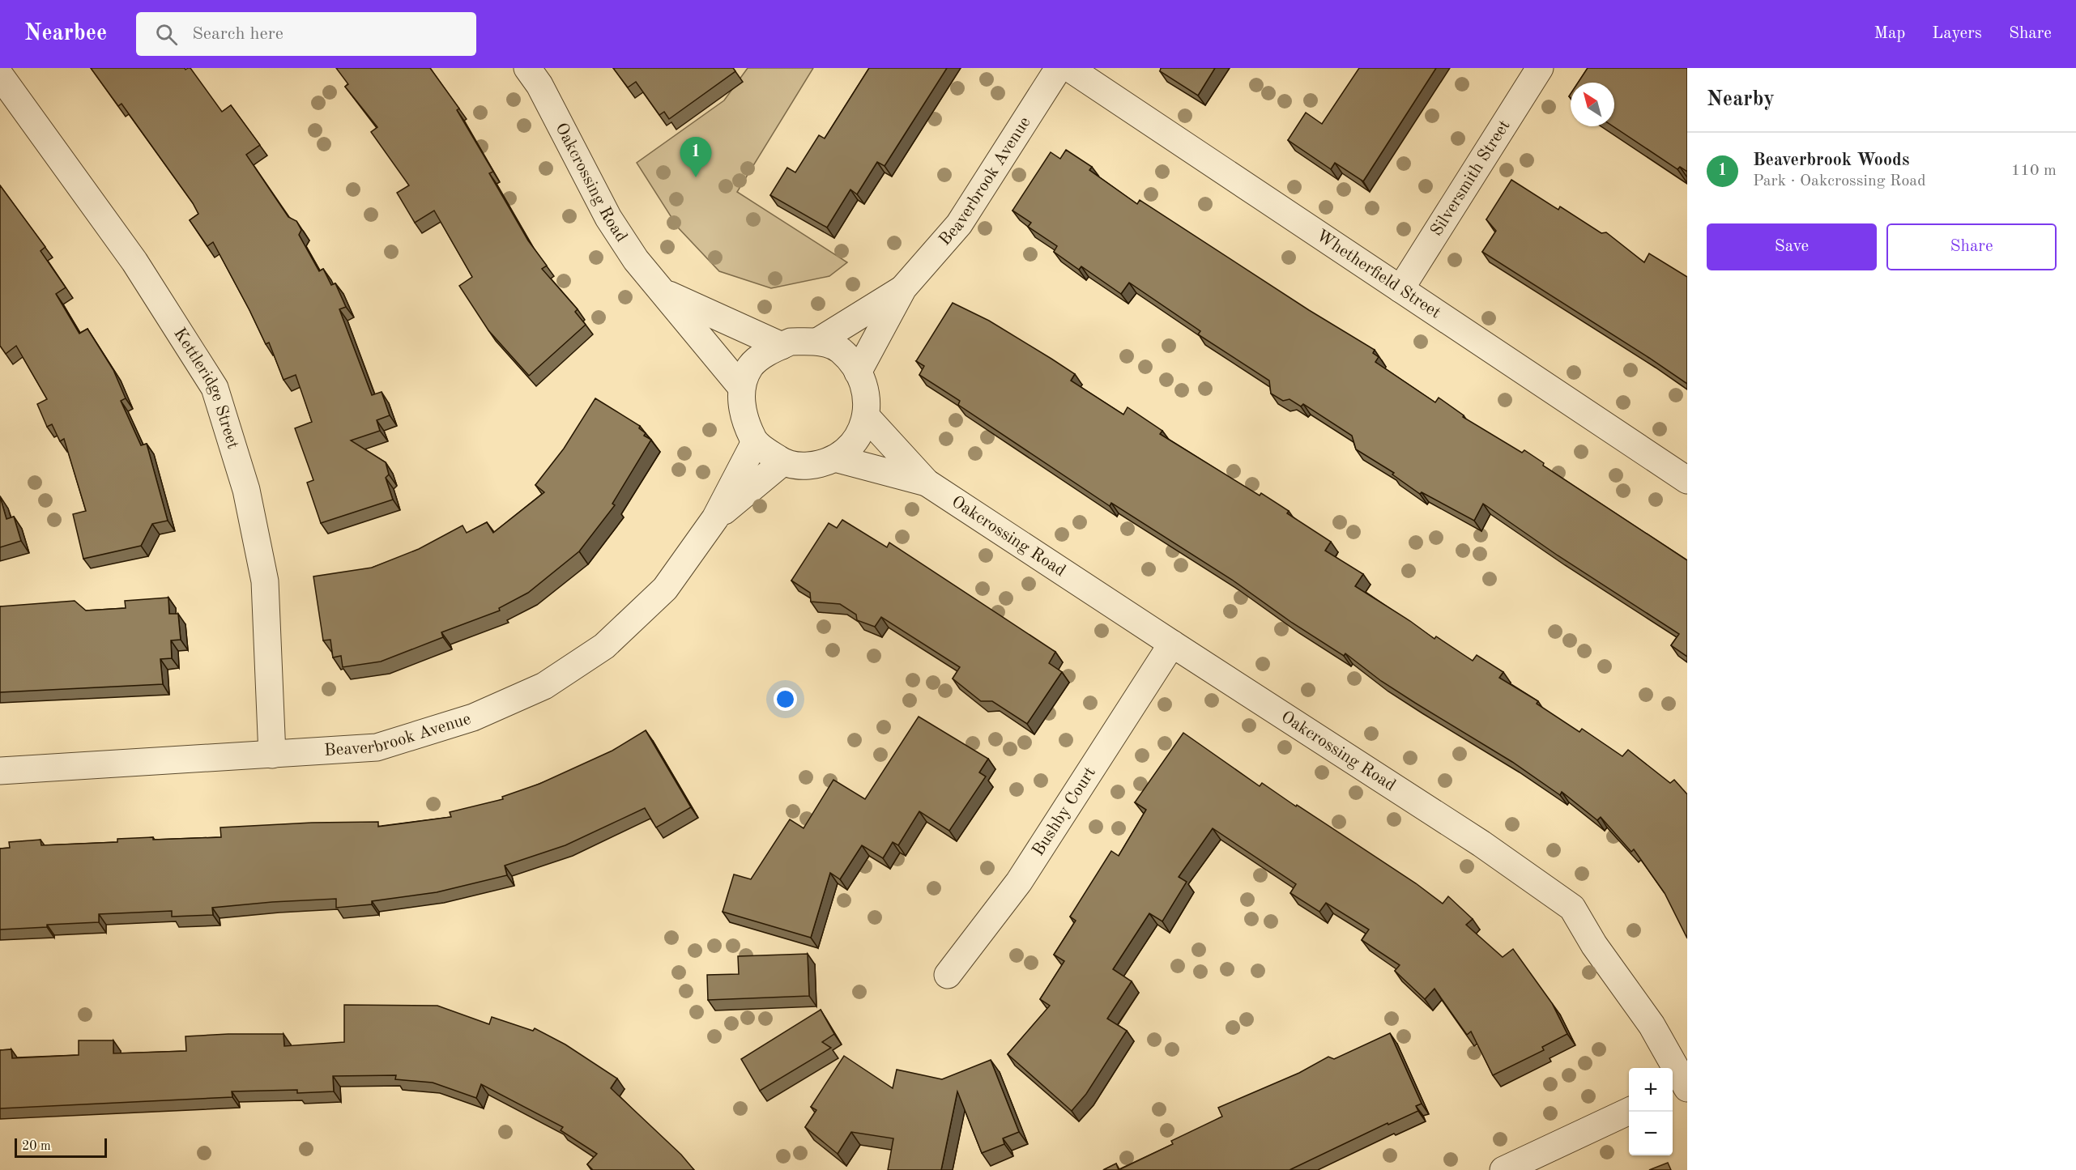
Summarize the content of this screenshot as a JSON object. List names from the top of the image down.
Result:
{
  "streets": {
    "street": [
      "Silversmith Street",
      "Beaverbrook Avenue",
      "Oakcrossing Road",
      "Whetherfield Street",
      "Kettleridge Street",
      "Bushby Court"
    ]
  },
  "crossings": [
    ["Silversmith Street", "Whetherfield Street"],
    ["Beaverbrook Avenue", "Oakcrossing Road"],
    ["Beaverbrook Avenue", "Kettleridge Street"],
    ["Oakcrossing Road", "Bushby Court"]
  ],
  "scale_bar": "20 m",
  "north": "top left",
  "page": {
    "header": "Nearbee",
    "search": "Search here",
    "nav": ["Map", "Layers", "Share"],
    "heading": "Nearby",
    "list": [
      {
        "mark": "1",
        "name": "Beaverbrook Woods",
        "note": "Park · Oakcrossing Road",
        "value": "110 m"
      }
    ],
    "pins": "1",
    "buttons": ["Save", "Share"],
    "map_buttons": ["+", "−"],
    "scale": "20 m"
  }
}
